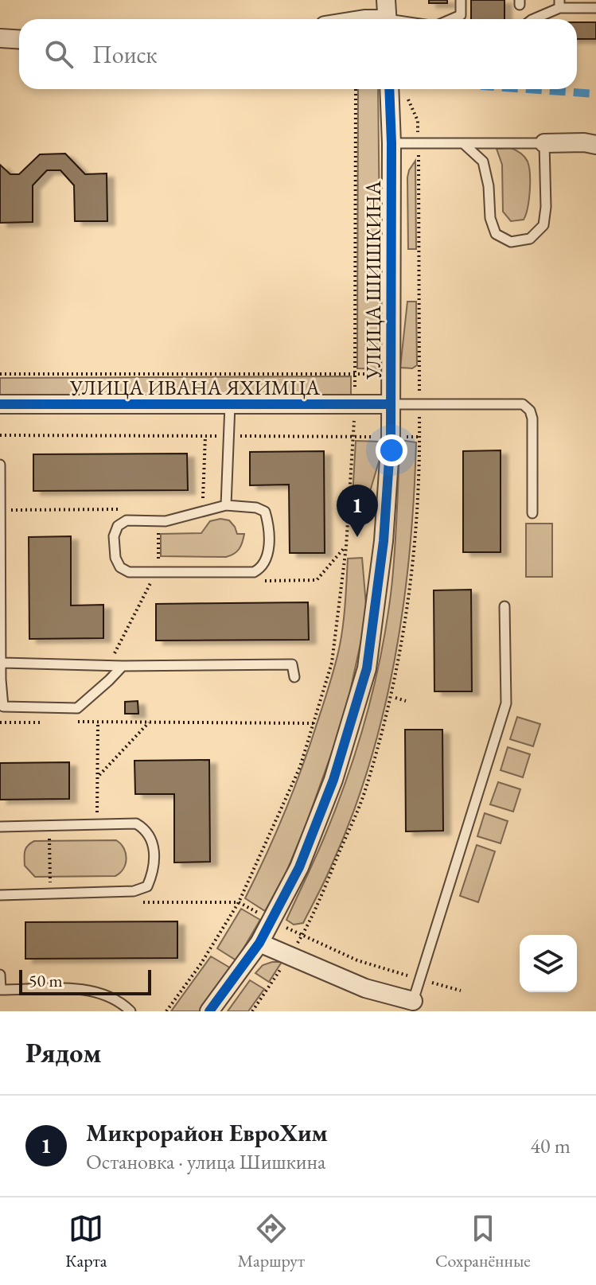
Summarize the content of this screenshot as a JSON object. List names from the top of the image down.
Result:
{
  "streets": {
    "street": ["УЛИЦА ШИШКИНА", "УЛИЦА ИВАНА ЯХИМЦА"]
  },
  "crossings": [
    ["УЛИЦА ШИШКИНА", "УЛИЦА ИВАНА ЯХИМЦА"]
  ],
  "scale_bar": "50 m",
  "page": {
    "search": "Поиск",
    "pins": "1",
    "scale": "50 m",
    "heading": "Рядом",
    "list": [
      {
        "mark": "1",
        "name": "Микрорайон ЕвроХим",
        "note": "Остановка · улица Шишкина",
        "value": "40 m"
      }
    ],
    "nav": ["Карта", "Маршрут", "Сохранённые"]
  }
}
